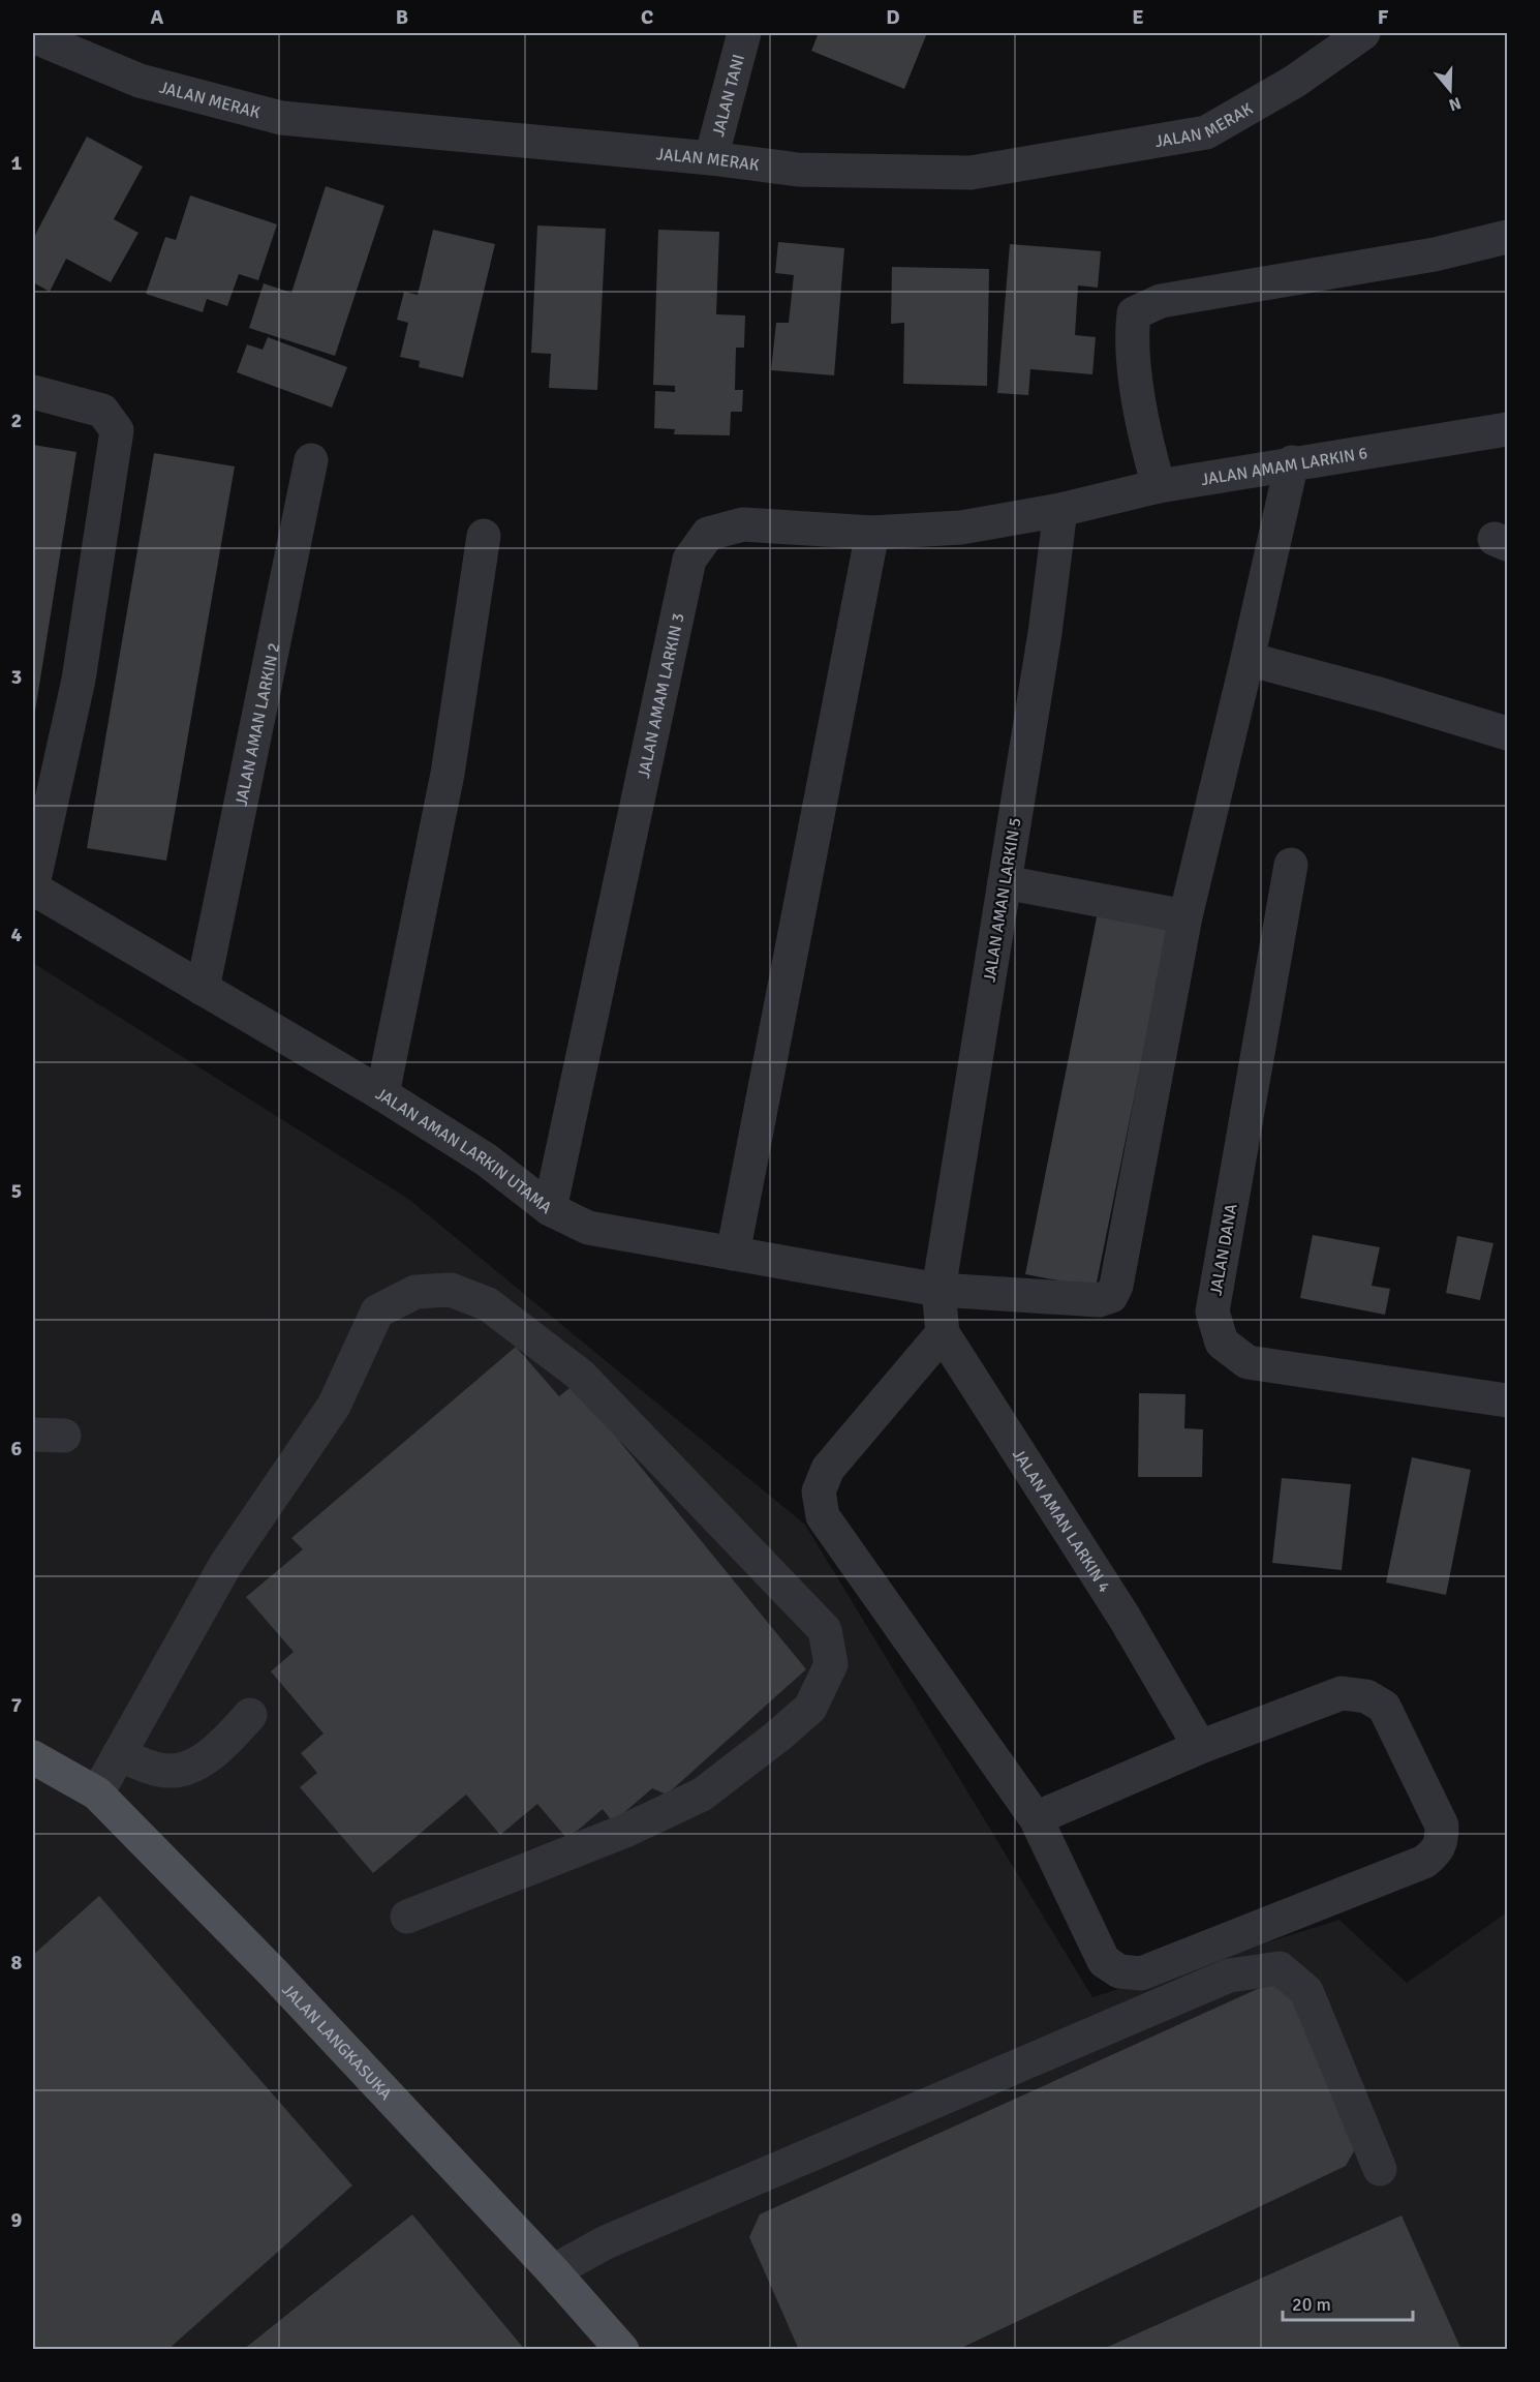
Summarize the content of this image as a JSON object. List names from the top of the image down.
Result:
{
  "streets": {
    "main road": ["JALAN LANGKASUKA"],
    "street": [
      "JALAN TANI",
      "JALAN MERAK",
      "JALAN AMAM LARKIN 6",
      "JALAN AMAM LARKIN 3",
      "JALAN AMAN LARKIN 2",
      "JALAN AMAN LARKIN 5",
      "JALAN AMAN LARKIN UTAMA",
      "JALAN DANA",
      "JALAN AMAN LARKIN 4"
    ]
  },
  "crossings": [
    ["JALAN TANI", "JALAN MERAK"],
    ["JALAN AMAM LARKIN 6", "JALAN AMAM LARKIN 3"],
    ["JALAN AMAM LARKIN 6", "JALAN AMAN LARKIN 5"],
    ["JALAN AMAM LARKIN 3", "JALAN AMAN LARKIN 5"],
    ["JALAN AMAM LARKIN 3", "JALAN AMAN LARKIN UTAMA"],
    ["JALAN AMAN LARKIN 2", "JALAN AMAN LARKIN UTAMA"],
    ["JALAN AMAN LARKIN 5", "JALAN AMAN LARKIN UTAMA"],
    ["JALAN AMAN LARKIN 5", "JALAN AMAN LARKIN 4"],
    ["JALAN AMAN LARKIN UTAMA", "JALAN AMAN LARKIN 4"]
  ],
  "scale_bar": "20 m",
  "north": "bottom",
  "grid": {
    "columns": [
      "A",
      "B",
      "C",
      "D",
      "E",
      "F"
    ],
    "rows": [
      "1",
      "2",
      "3",
      "4",
      "5",
      "6",
      "7",
      "8",
      "9"
    ]
  }
}
